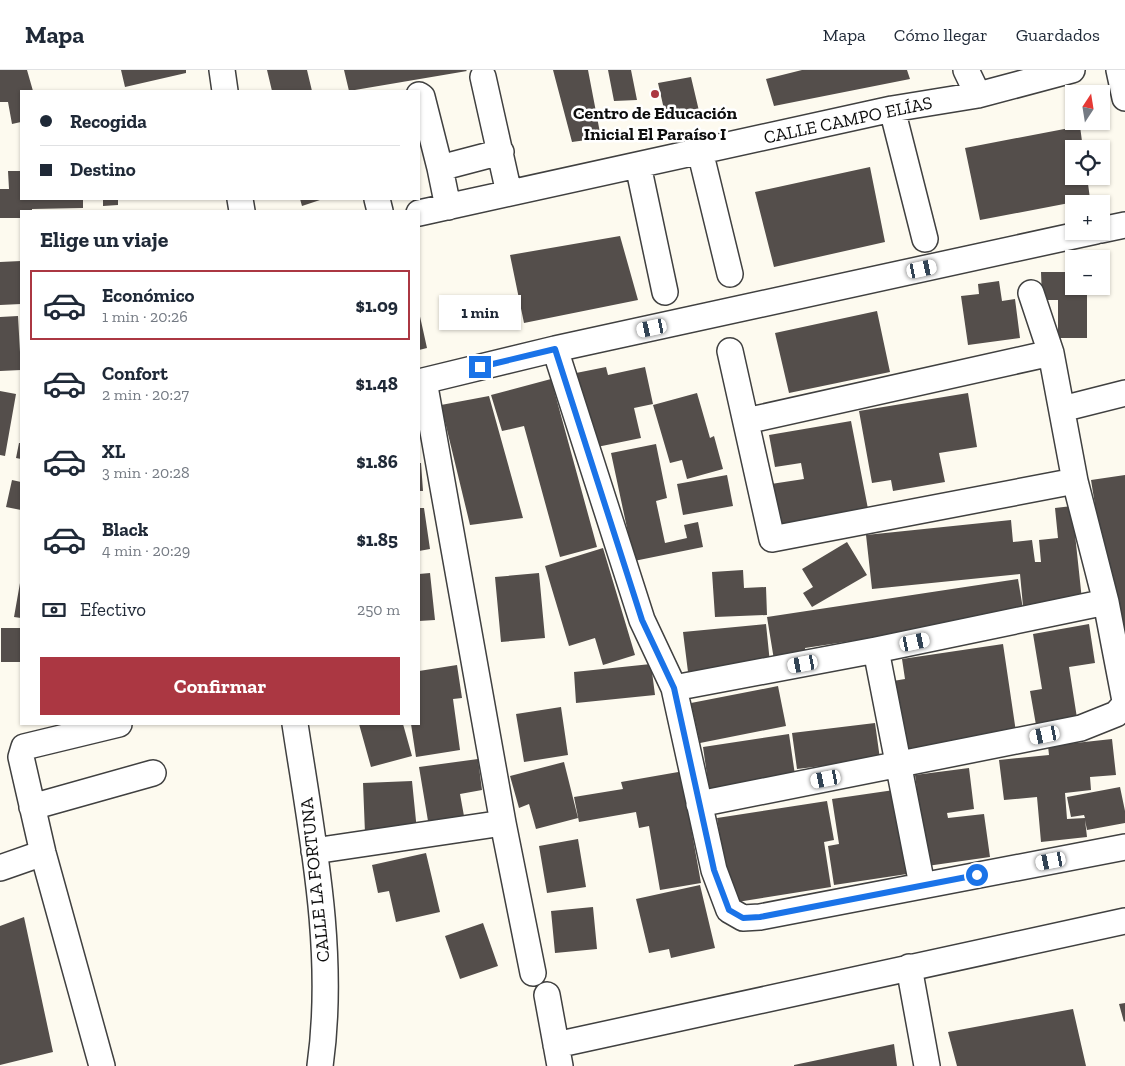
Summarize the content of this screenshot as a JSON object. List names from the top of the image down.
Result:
{
  "streets": {
    "street": ["CALLE CAMPO ELÍAS", "CALLE LA FORTUNA"]
  },
  "places": ["Centro de Educación Inicial El Paraíso I"],
  "north": "top",
  "page": {
    "header": "Mapa",
    "nav": ["Mapa", "Cómo llegar", "Guardados"],
    "map_buttons": ["+", "−"],
    "banner": ["Recogida", "Destino"],
    "heading": "Elige un viaje",
    "list": [
      {
        "name": "Económico",
        "note": "1 min · 20:26",
        "value": "$1.09"
      },
      {
        "name": "Confort",
        "note": "2 min · 20:27",
        "value": "$1.48"
      },
      {
        "name": "XL",
        "note": "3 min · 20:28",
        "value": "$1.86"
      },
      {
        "name": "Black",
        "note": "4 min · 20:29",
        "value": "$1.85"
      }
    ],
    "bubble": "1 min",
    "pay": ["Efectivo", "250 m"],
    "buttons": "Confirmar"
  }
}
